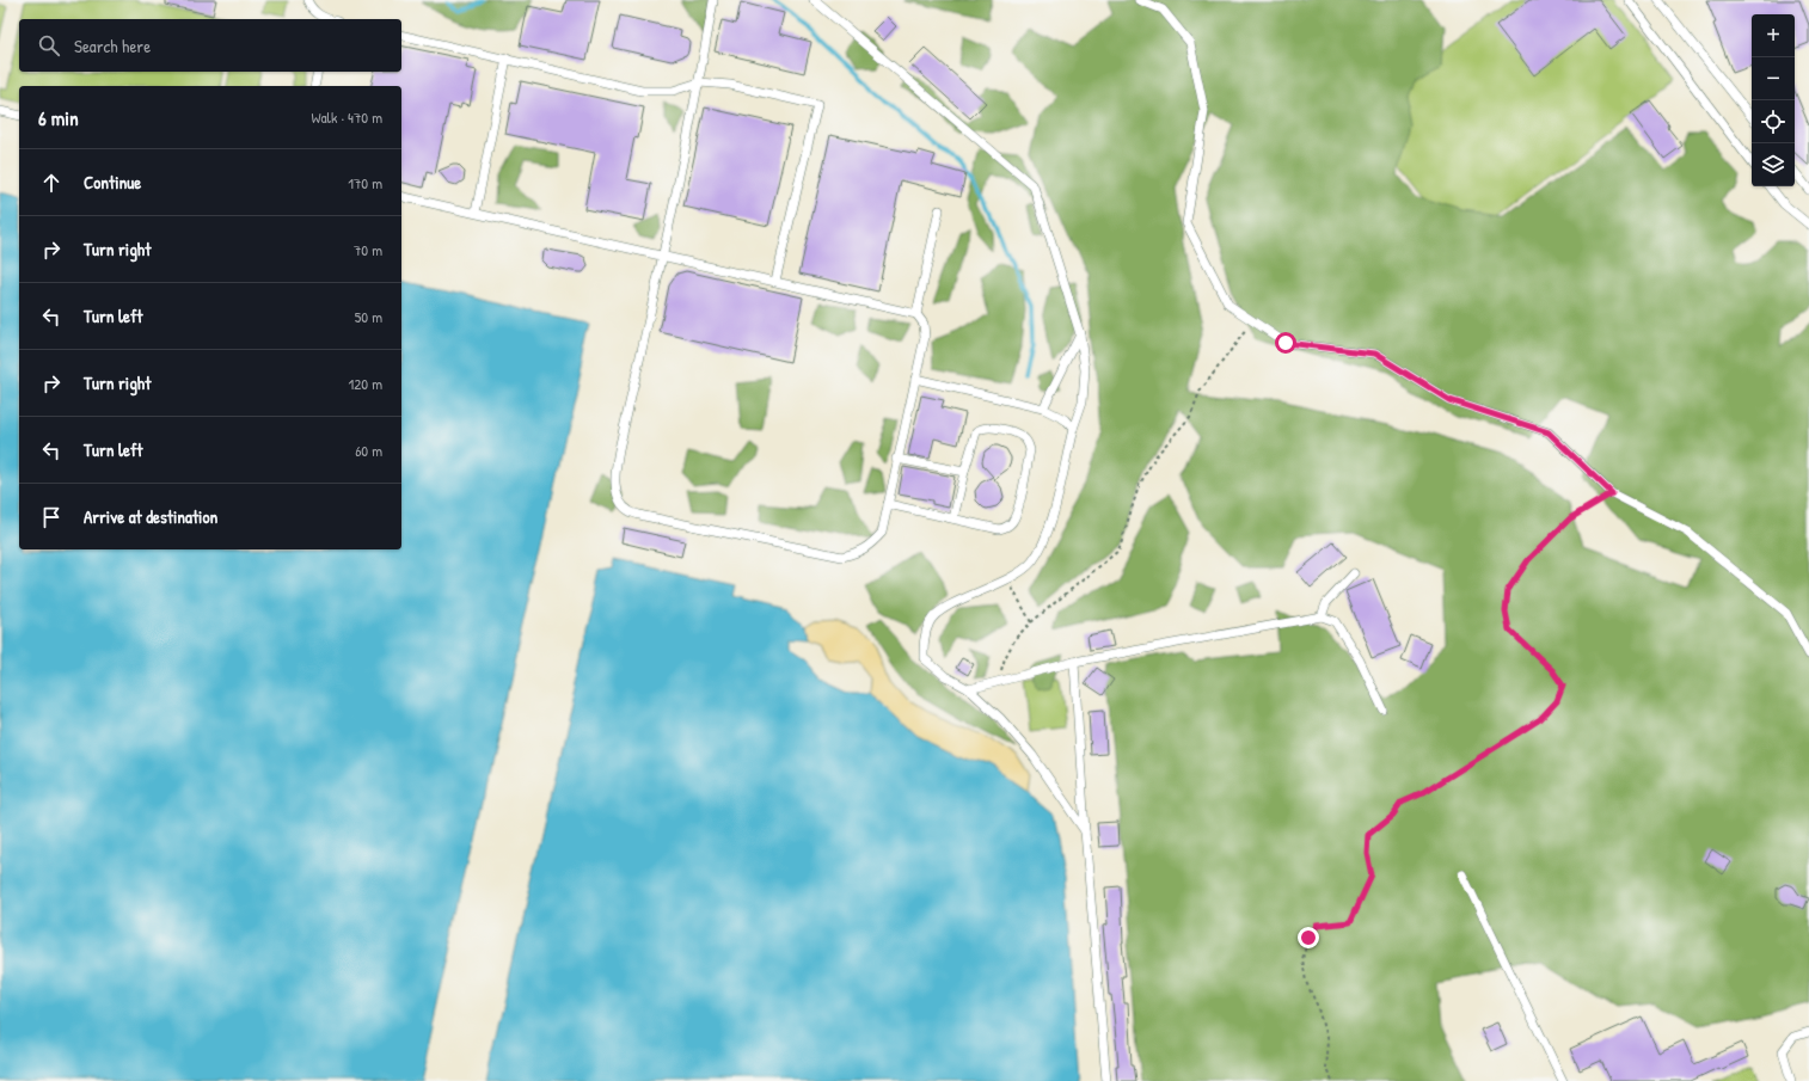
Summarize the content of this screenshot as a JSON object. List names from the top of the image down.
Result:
{
  "page": {
    "map_buttons": ["+", "−"],
    "search": "Search here",
    "heading": ["6 min", "Walk · 470 m"],
    "list": [
      ["Continue", "170 m"],
      ["Turn right", "70 m"],
      ["Turn left", "50 m"],
      ["Turn right", "120 m"],
      ["Turn left", "60 m"],
      "Arrive at destination"
    ]
  }
}
